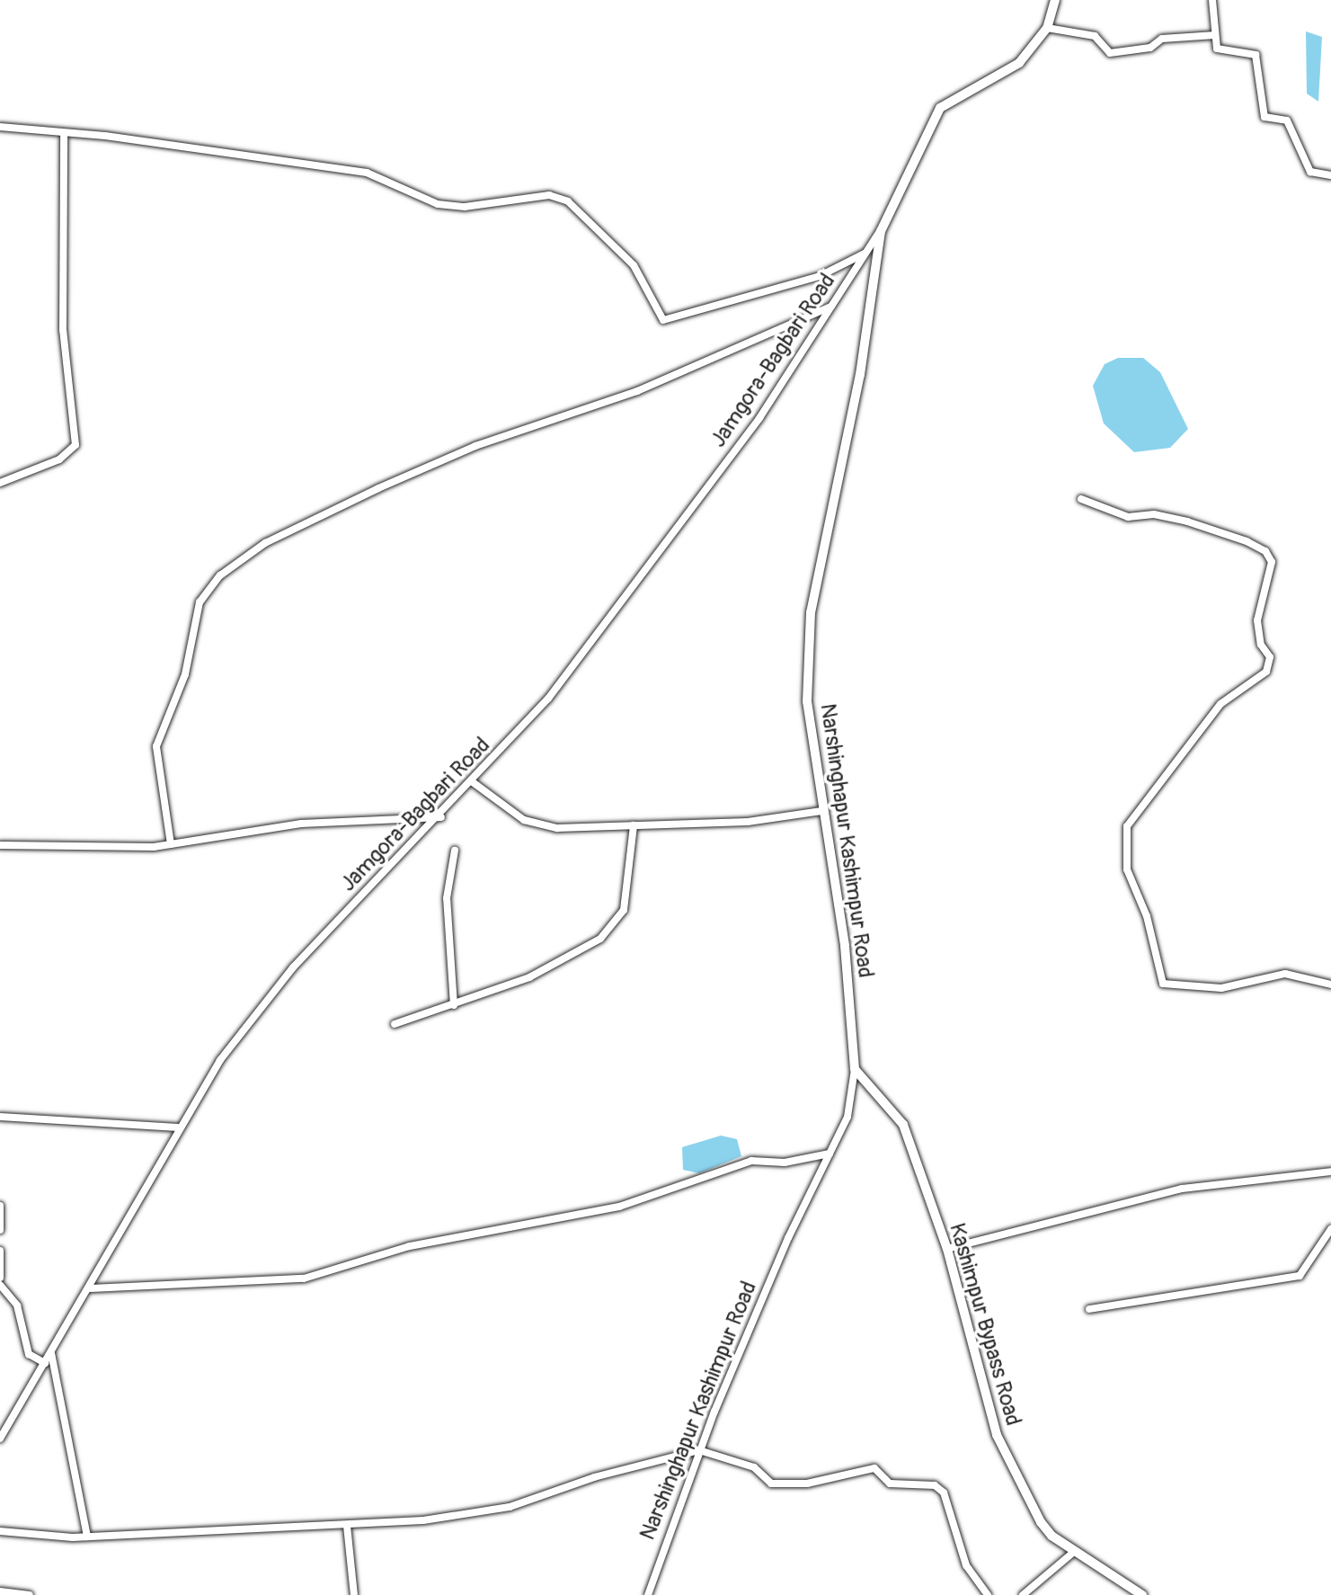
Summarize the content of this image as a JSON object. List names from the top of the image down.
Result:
{
  "streets": {
    "main road": ["Narshinghapur Kashimpur Road", "Kashimpur Bypass Road"],
    "street": ["Jamgora-Bagbari Road"]
  },
  "crossings": [
    ["Jamgora-Bagbari Road", "Narshinghapur Kashimpur Road"],
    ["Narshinghapur Kashimpur Road", "Kashimpur Bypass Road"]
  ]
}
